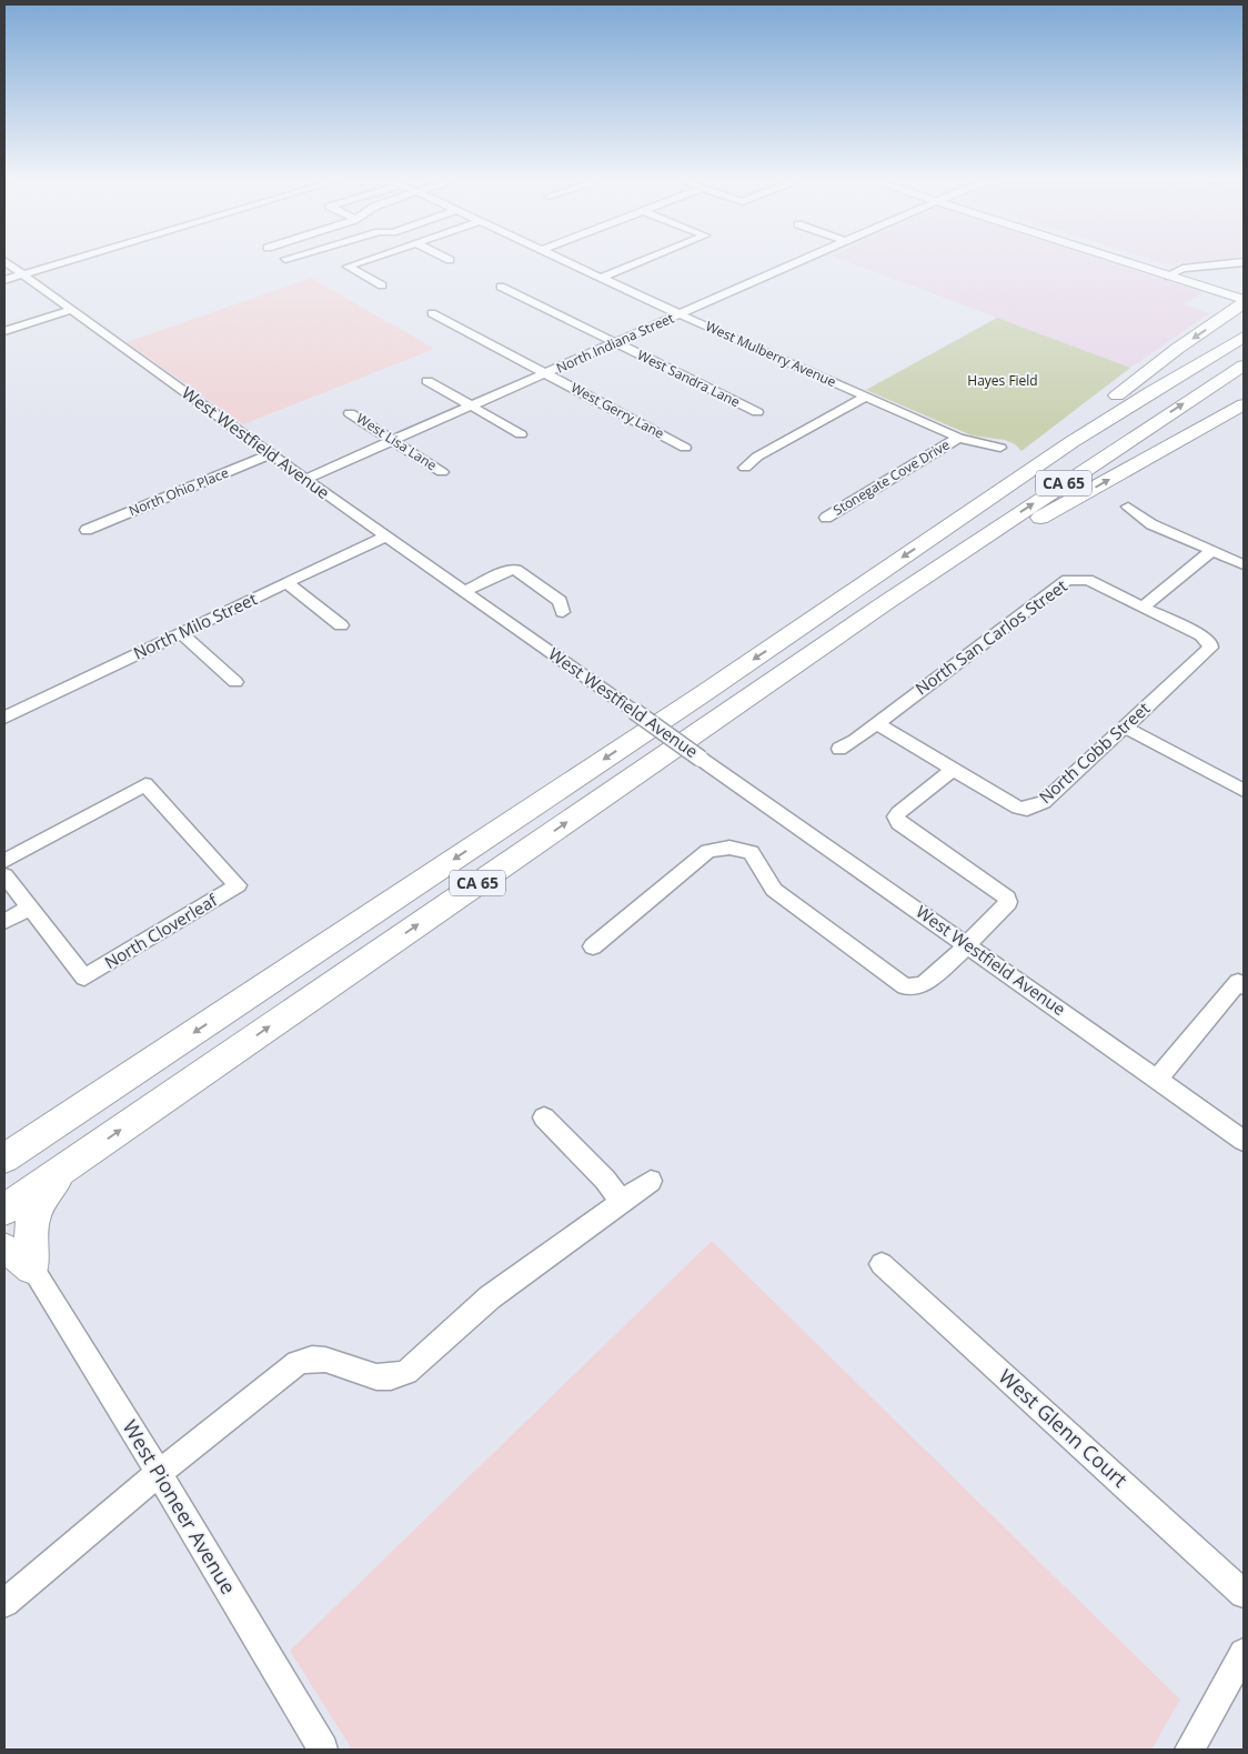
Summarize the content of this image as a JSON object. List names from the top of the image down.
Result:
{
  "streets": {
    "highway": ["CA 65"],
    "street": [
      "North Indiana Street",
      "West Mulberry Avenue",
      "West Sandra Lane",
      "West Gerry Lane",
      "West Lisa Lane",
      "West Westfield Avenue",
      "Stonegate Cove Drive",
      "North Ohio Place",
      "North Milo Street",
      "North San Carlos Street",
      "North Cobb Street",
      "North Cloverleaf",
      "West Glenn Court",
      "West Pioneer Avenue"
    ]
  },
  "crossings": [
    ["North Indiana Street", "West Mulberry Avenue"],
    ["North Indiana Street", "West Sandra Lane"],
    ["North Indiana Street", "West Gerry Lane"],
    ["North Indiana Street", "West Lisa Lane"],
    ["North Indiana Street", "West Westfield Avenue"],
    ["West Mulberry Avenue", "Stonegate Cove Drive"],
    ["West Westfield Avenue", "North Ohio Place"],
    ["West Westfield Avenue", "North Milo Street"],
    ["North San Carlos Street", "North Cobb Street"]
  ],
  "parks": ["Hayes Field"]
}
